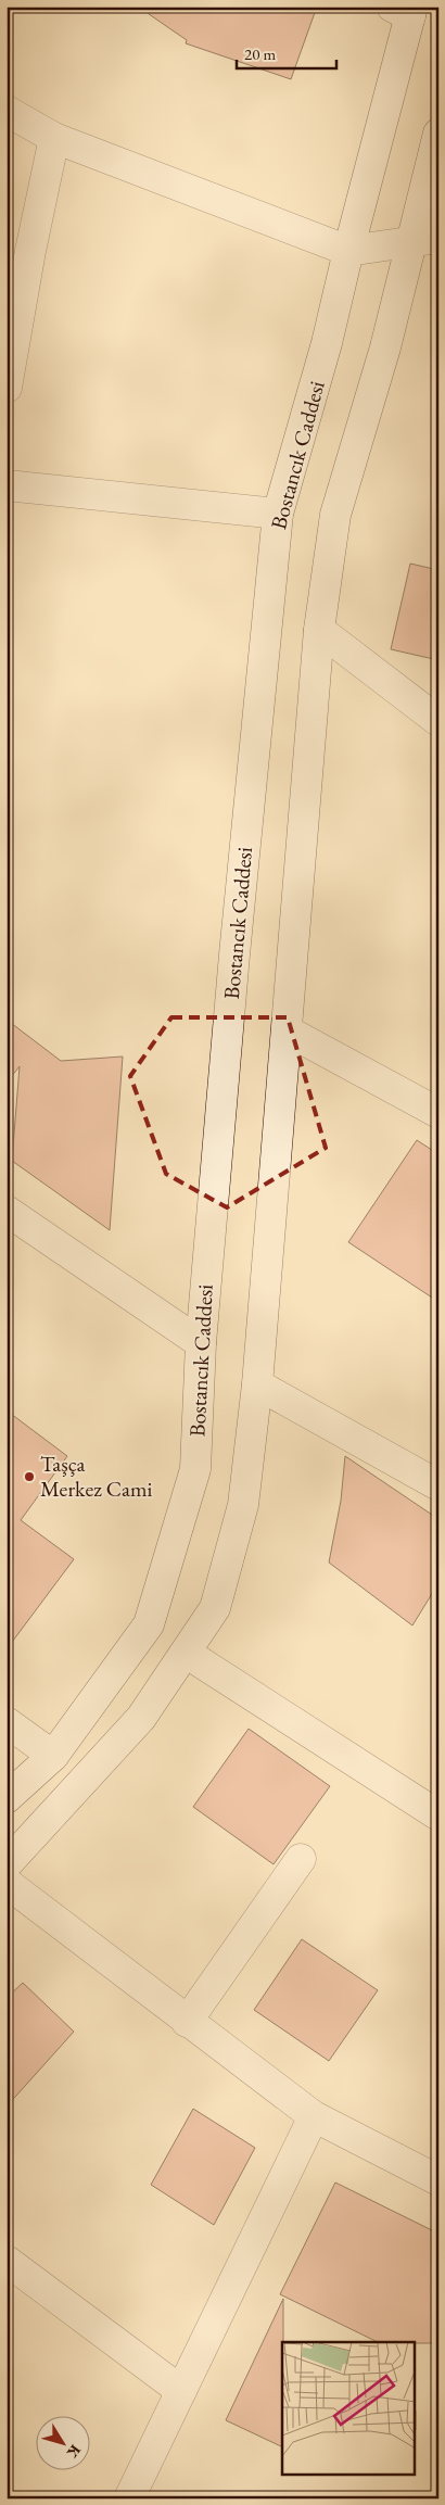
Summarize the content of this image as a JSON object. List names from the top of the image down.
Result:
{
  "streets": {
    "main road": ["Bostancık Caddesi"]
  },
  "places": ["Taşça Merkez Cami"],
  "scale_bar": "20 m",
  "north": "bottom right"
}
